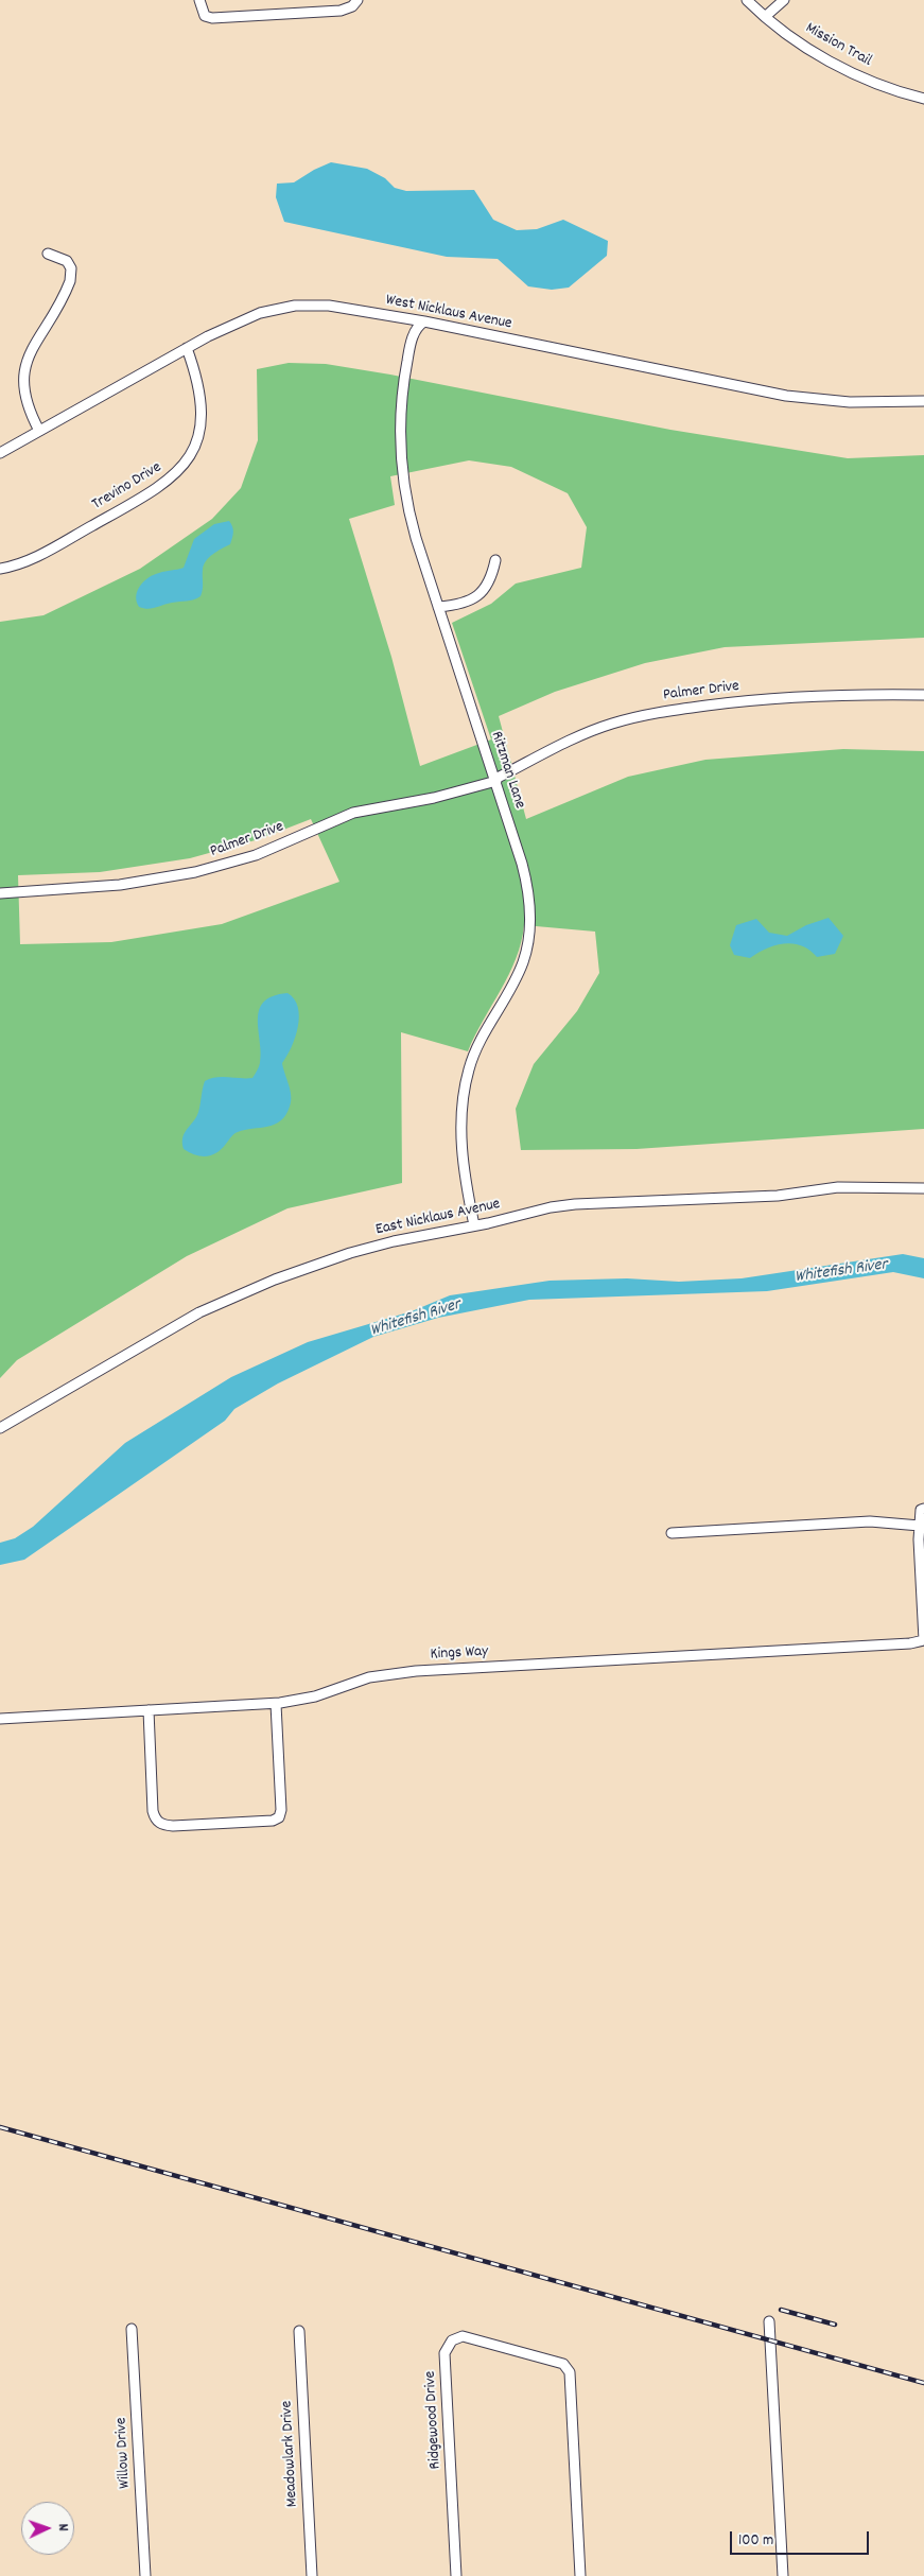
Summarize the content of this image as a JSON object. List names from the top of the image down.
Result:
{
  "streets": {
    "street": [
      "Mission Trail",
      "West Nicklaus Avenue",
      "Trevino Drive",
      "Palmer Drive",
      "Ritzman Lane",
      "East Nicklaus Avenue",
      "Kings Way",
      "Ridgewood Drive",
      "Willow Drive",
      "Meadowlark Drive"
    ]
  },
  "crossings": [
    ["West Nicklaus Avenue", "Trevino Drive"],
    ["West Nicklaus Avenue", "Ritzman Lane"],
    ["Palmer Drive", "Ritzman Lane"],
    ["Ritzman Lane", "East Nicklaus Avenue"]
  ],
  "water": ["Whitefish River"],
  "scale_bar": "100 m",
  "north": "right"
}
